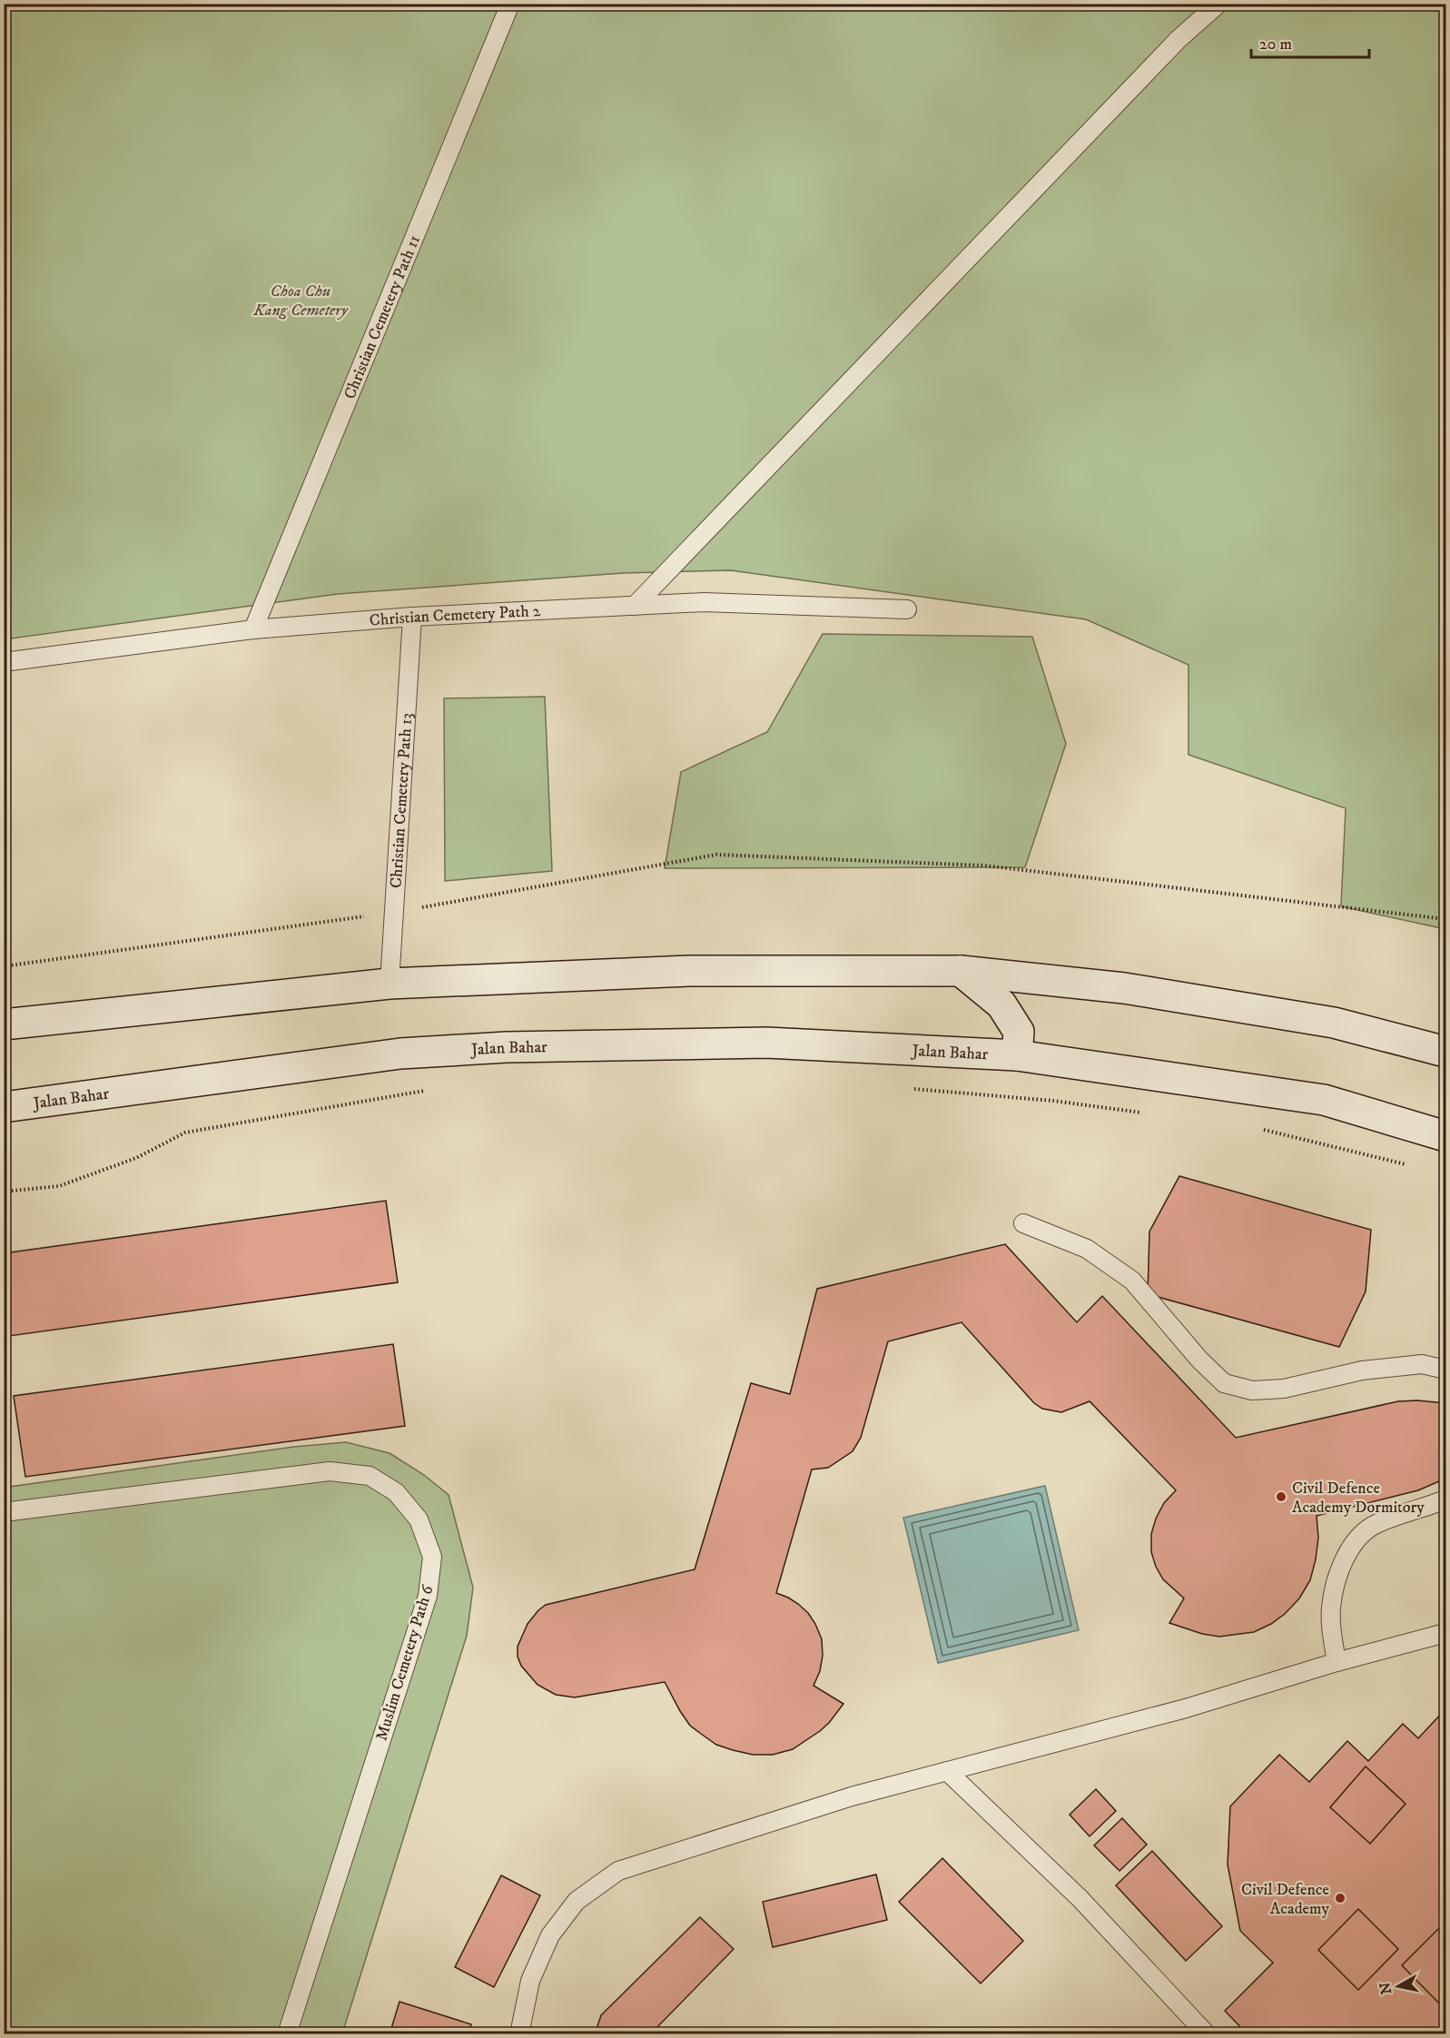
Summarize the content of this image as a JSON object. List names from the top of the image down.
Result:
{
  "streets": {
    "main road": ["Jalan Bahar"],
    "lane": [
      "Christian Cemetery Path 11",
      "Christian Cemetery Path 2",
      "Christian Cemetery Path 13",
      "Muslim Cemetery Path 6"
    ]
  },
  "crossings": [
    ["Christian Cemetery Path 11", "Christian Cemetery Path 2"],
    ["Christian Cemetery Path 2", "Christian Cemetery Path 13"]
  ],
  "parks": ["Choa Chu Kang Cemetery"],
  "places": ["Civil Defence Academy Dormitory", "Civil Defence Academy"],
  "scale_bar": "20 m",
  "north": "left"
}
